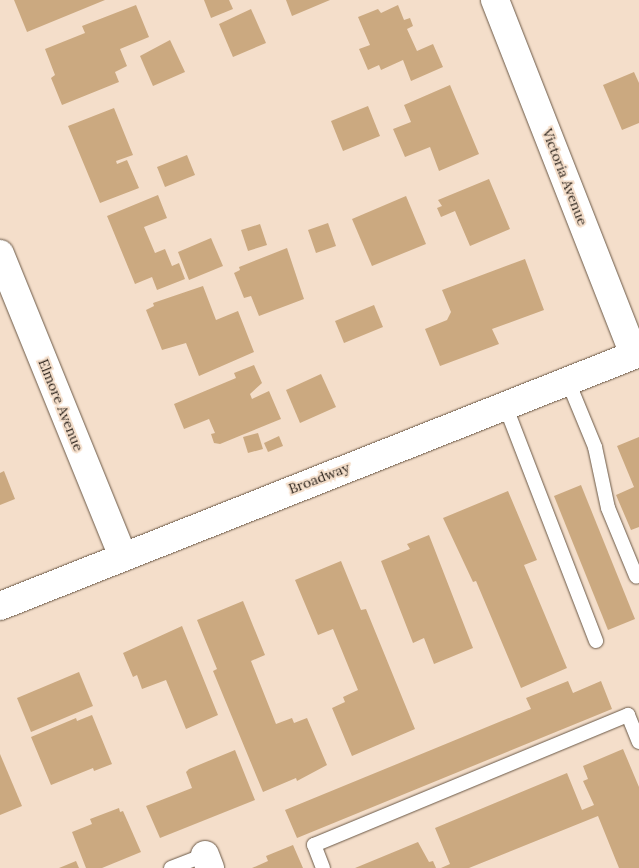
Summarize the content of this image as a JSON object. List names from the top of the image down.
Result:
{
  "streets": {
    "street": ["Victoria Avenue", "Elmore Avenue", "Broadway"]
  },
  "crossings": [
    ["Victoria Avenue", "Broadway"],
    ["Elmore Avenue", "Broadway"]
  ]
}
